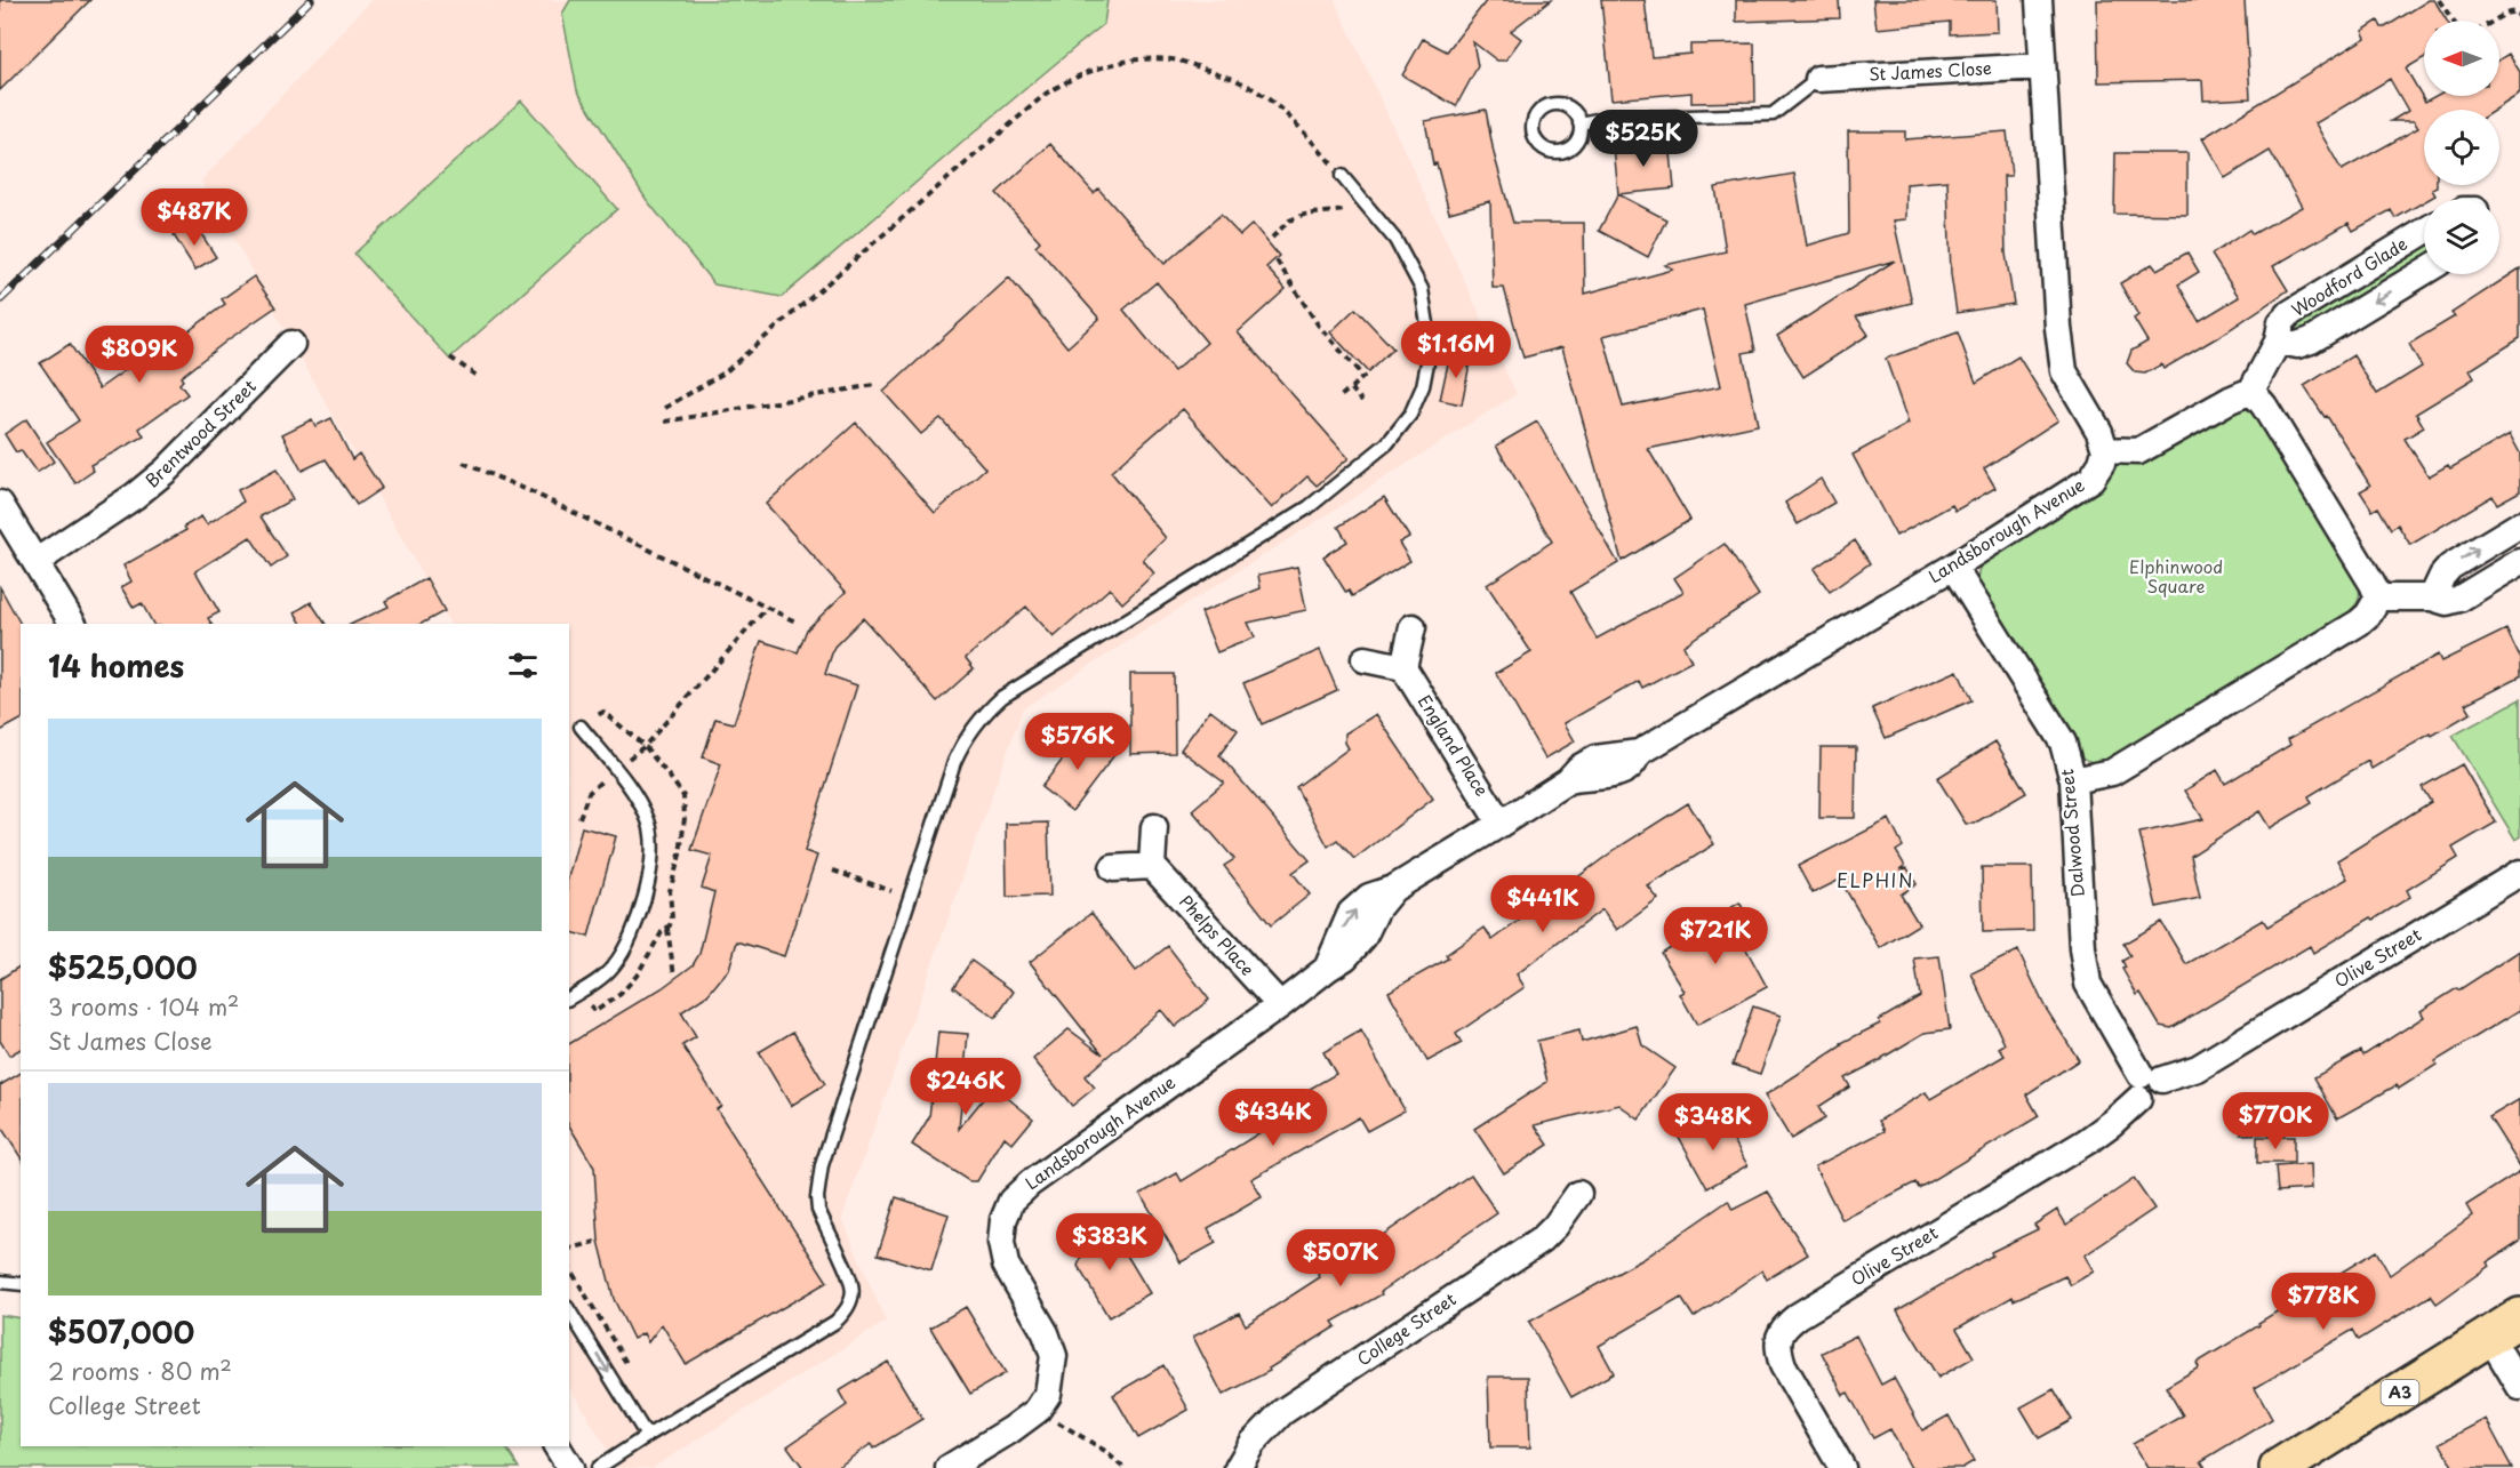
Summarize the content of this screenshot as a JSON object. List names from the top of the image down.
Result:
{
  "streets": {
    "highway": ["A3"],
    "street": [
      "St James Close",
      "Woodford Glade",
      "Brentwood Street",
      "Landsborough Avenue",
      "England Place",
      "Dalwood Street",
      "Phelps Place",
      "Olive Street",
      "College Street"
    ]
  },
  "crossings": [
    ["Landsborough Avenue", "England Place"],
    ["Landsborough Avenue", "Dalwood Street"],
    ["Landsborough Avenue", "Phelps Place"],
    ["Dalwood Street", "Olive Street"]
  ],
  "districts": ["ELPHIN"],
  "parks": ["Elphinwood Square"],
  "north": "left",
  "page": {
    "price": [
      "$525K",
      "$487K",
      "$1.16M",
      "$809K",
      "$576K",
      "$441K",
      "$721K",
      "$246K",
      "$434K",
      "$770K",
      "$348K",
      "$383K",
      "$507K",
      "$778K"
    ],
    "heading": "14 homes",
    "list": [
      {
        "name": "$525,000",
        "note": "3 rooms · 104 m² · St James Close"
      },
      {
        "name": "$507,000",
        "note": "2 rooms · 80 m² · College Street"
      }
    ]
  }
}
